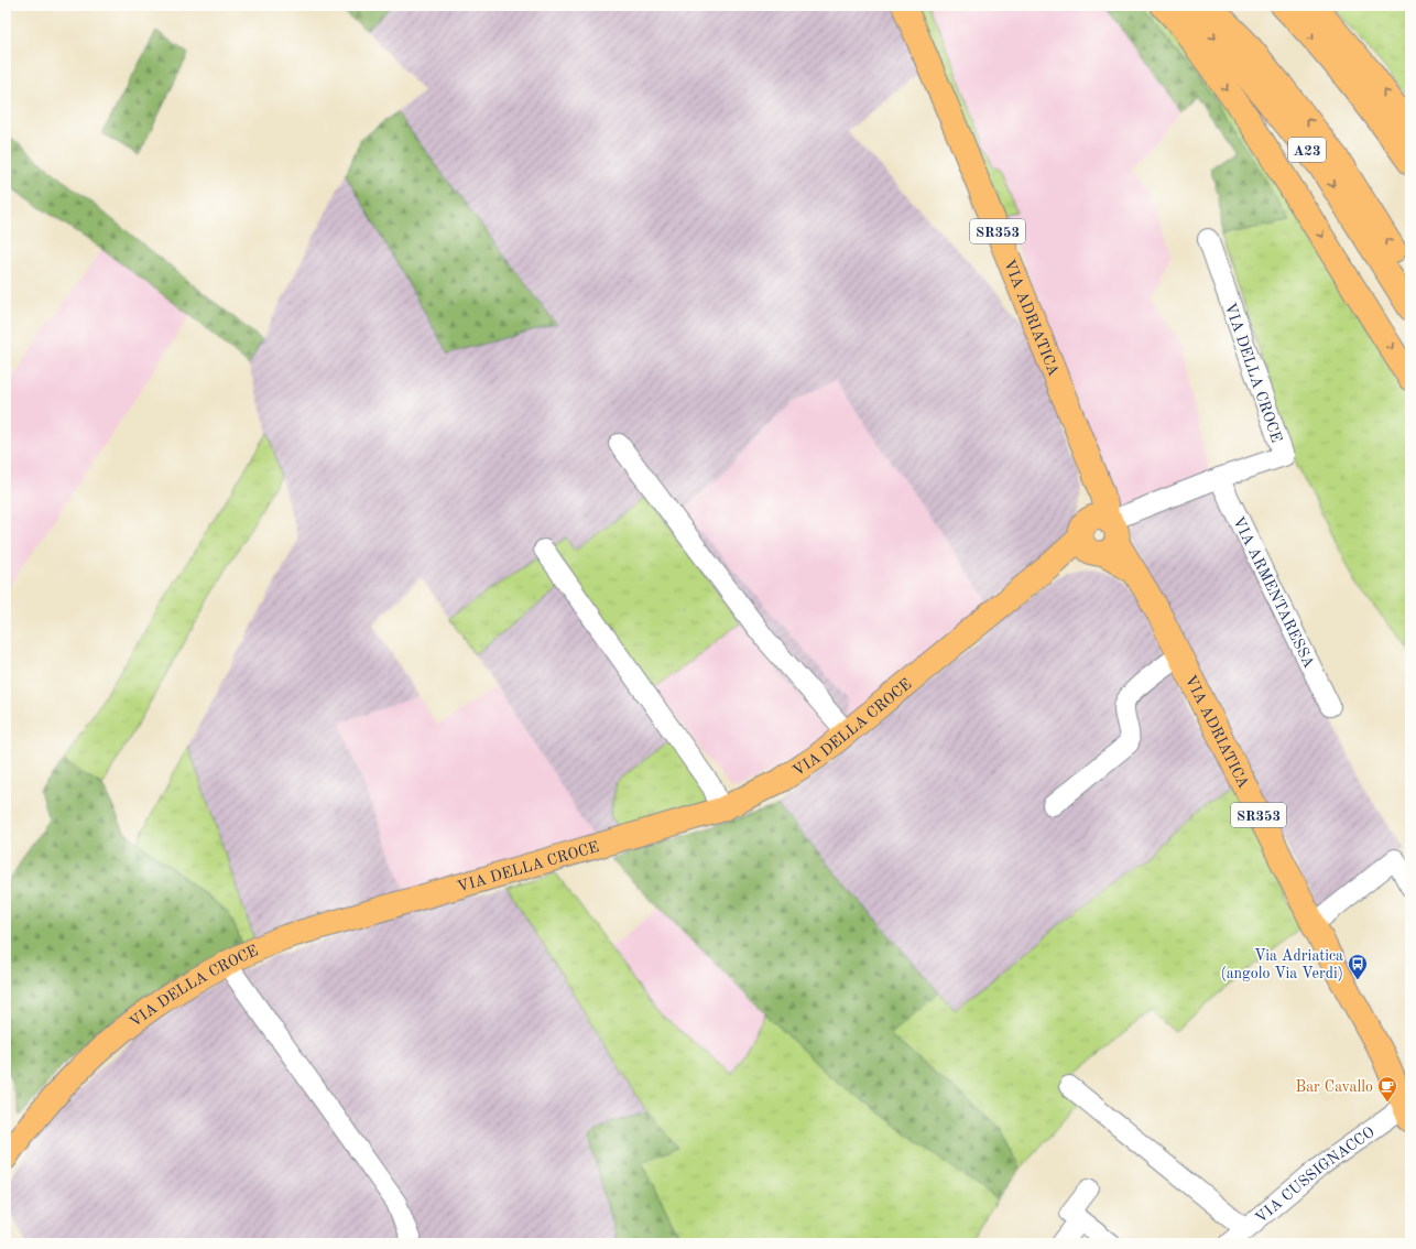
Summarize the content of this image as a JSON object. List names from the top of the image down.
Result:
{
  "streets": {
    "main road": [
      "A23",
      "SR353",
      "VIA ADRIATICA",
      "VIA DELLA CROCE"
    ],
    "street": ["VIA ARMENTARESSA", "VIA CUSSIGNACCO"]
  },
  "crossings": [
    ["VIA ADRIATICA", "VIA DELLA CROCE"],
    ["VIA ADRIATICA", "VIA CUSSIGNACCO"],
    ["VIA DELLA CROCE", "VIA ARMENTARESSA"]
  ],
  "places": {
    "bus stop": ["Via Adriatica (angolo Via Verdi)"],
    "cafe": ["Bar Cavallo"]
  }
}
